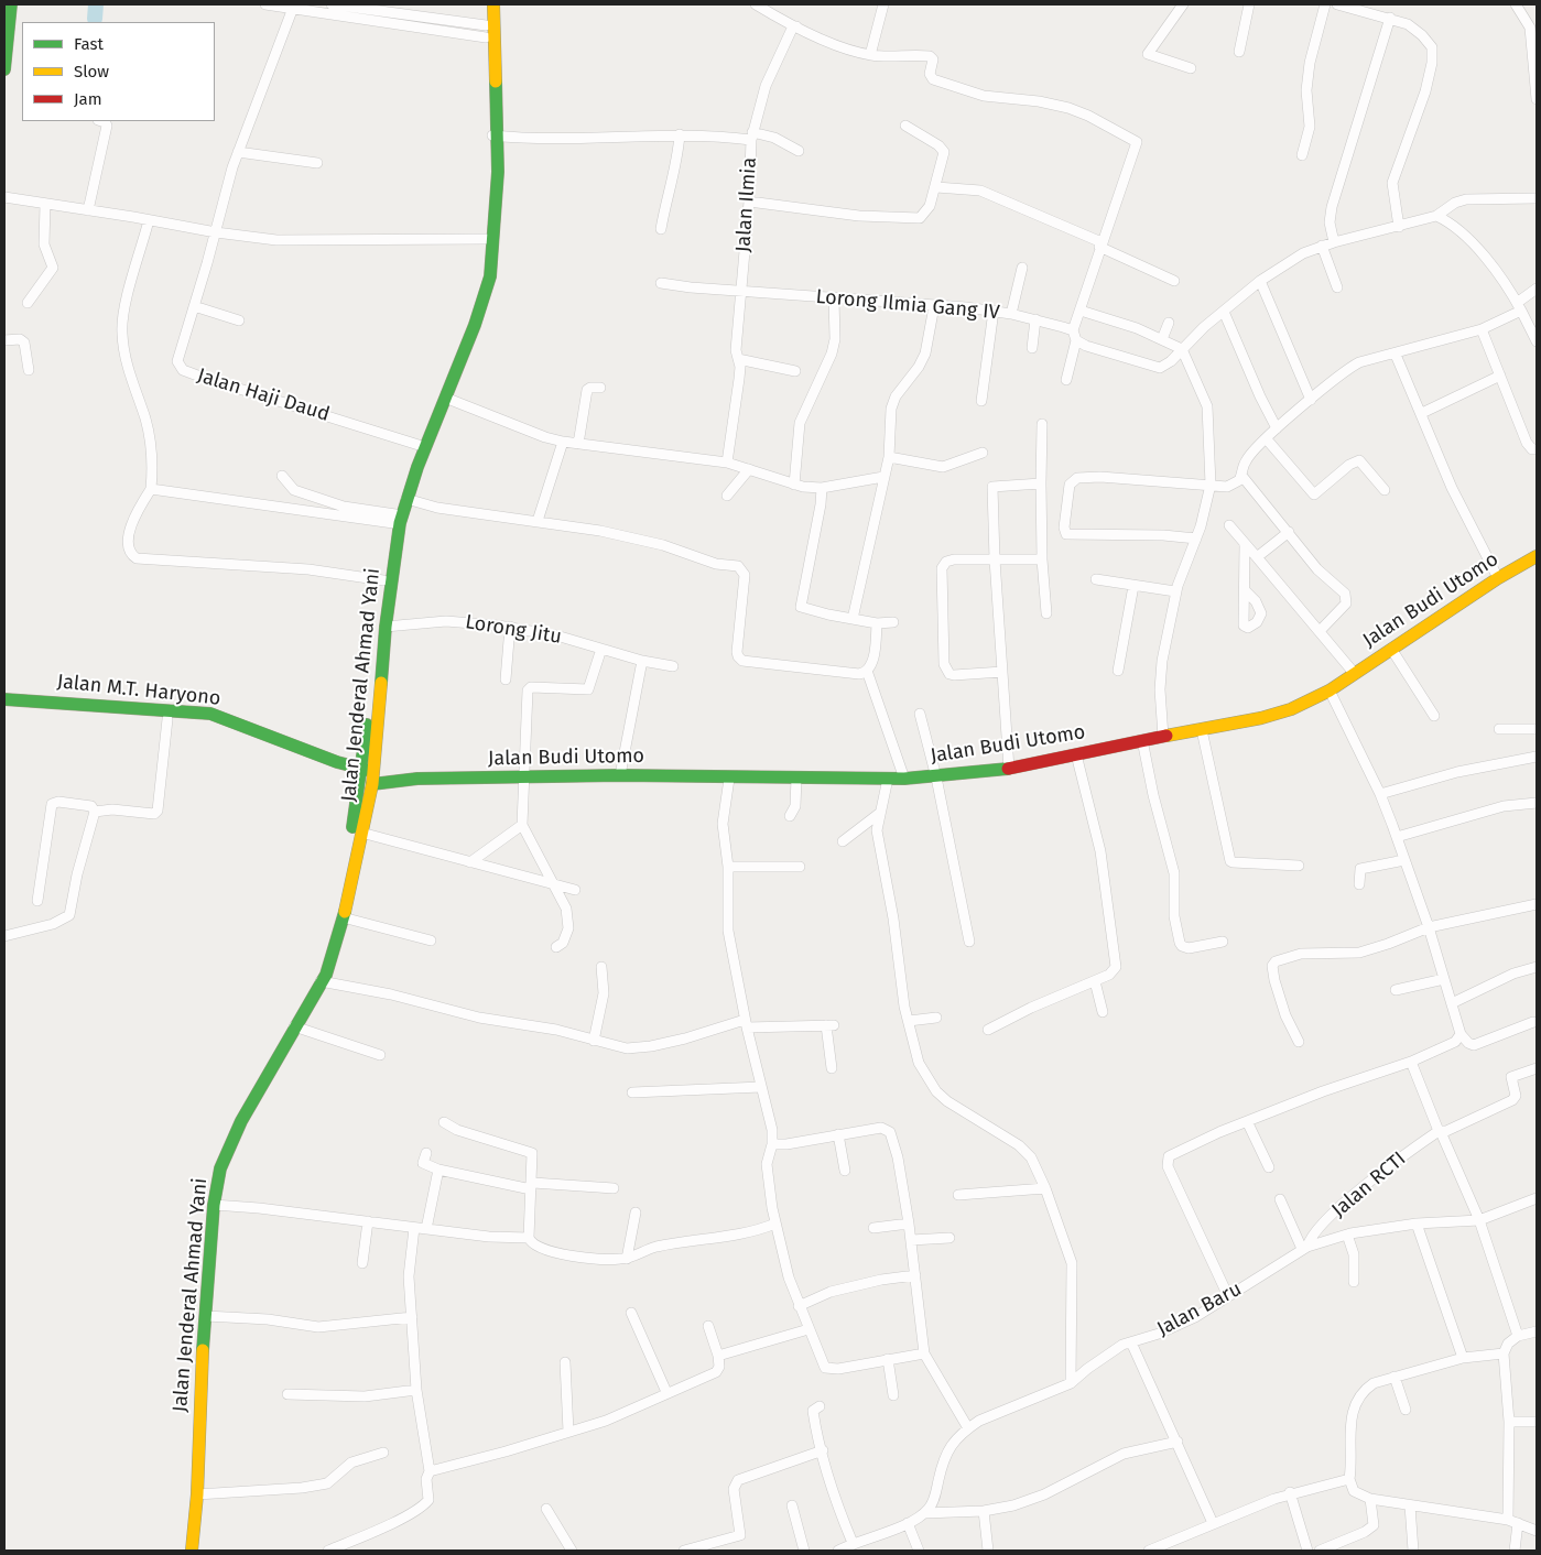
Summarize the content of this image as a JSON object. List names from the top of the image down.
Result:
{
  "streets": {
    "main road": ["Jalan Budi Utomo", "Jalan Jenderal Ahmad Yani", "Jalan M.T. Haryono"],
    "street": [
      "Jalan Ilmia",
      "Lorong Ilmia Gang IV",
      "Jalan Haji Daud",
      "Lorong Jitu",
      "Jalan RCTI",
      "Jalan Baru"
    ]
  },
  "crossings": [
    ["Jalan Ilmia", "Lorong Ilmia Gang IV"],
    ["Jalan Ilmia", "Jalan Jenderal Ahmad Yani"],
    ["Jalan Haji Daud", "Jalan Jenderal Ahmad Yani"],
    ["Jalan Budi Utomo", "Jalan Jenderal Ahmad Yani"],
    ["Lorong Jitu", "Jalan Jenderal Ahmad Yani"],
    ["Jalan Jenderal Ahmad Yani", "Jalan M.T. Haryono"],
    ["Jalan RCTI", "Jalan Baru"]
  ],
  "legend": ["Fast", "Slow", "Jam"]
}
